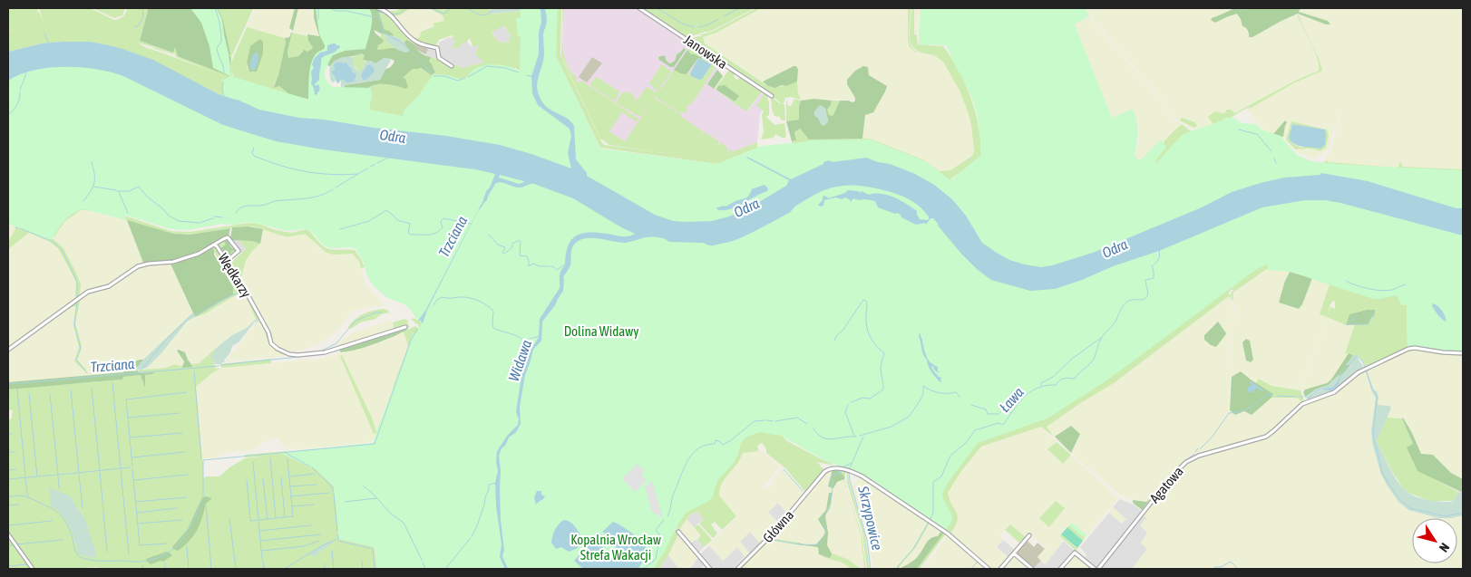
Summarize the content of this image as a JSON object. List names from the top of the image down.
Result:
{
  "streets": {
    "street": [
      "Janowska",
      "Wędkarzy",
      "Agatowa",
      "Główna"
    ]
  },
  "water": [
    "Odra",
    "Trzciana",
    "Widawa",
    "Ława",
    "Skrzypowice"
  ],
  "parks": ["Dolina Widawy", "Kopalnia Wrocław Strefa Wakacji"],
  "north": "bottom right"
}
